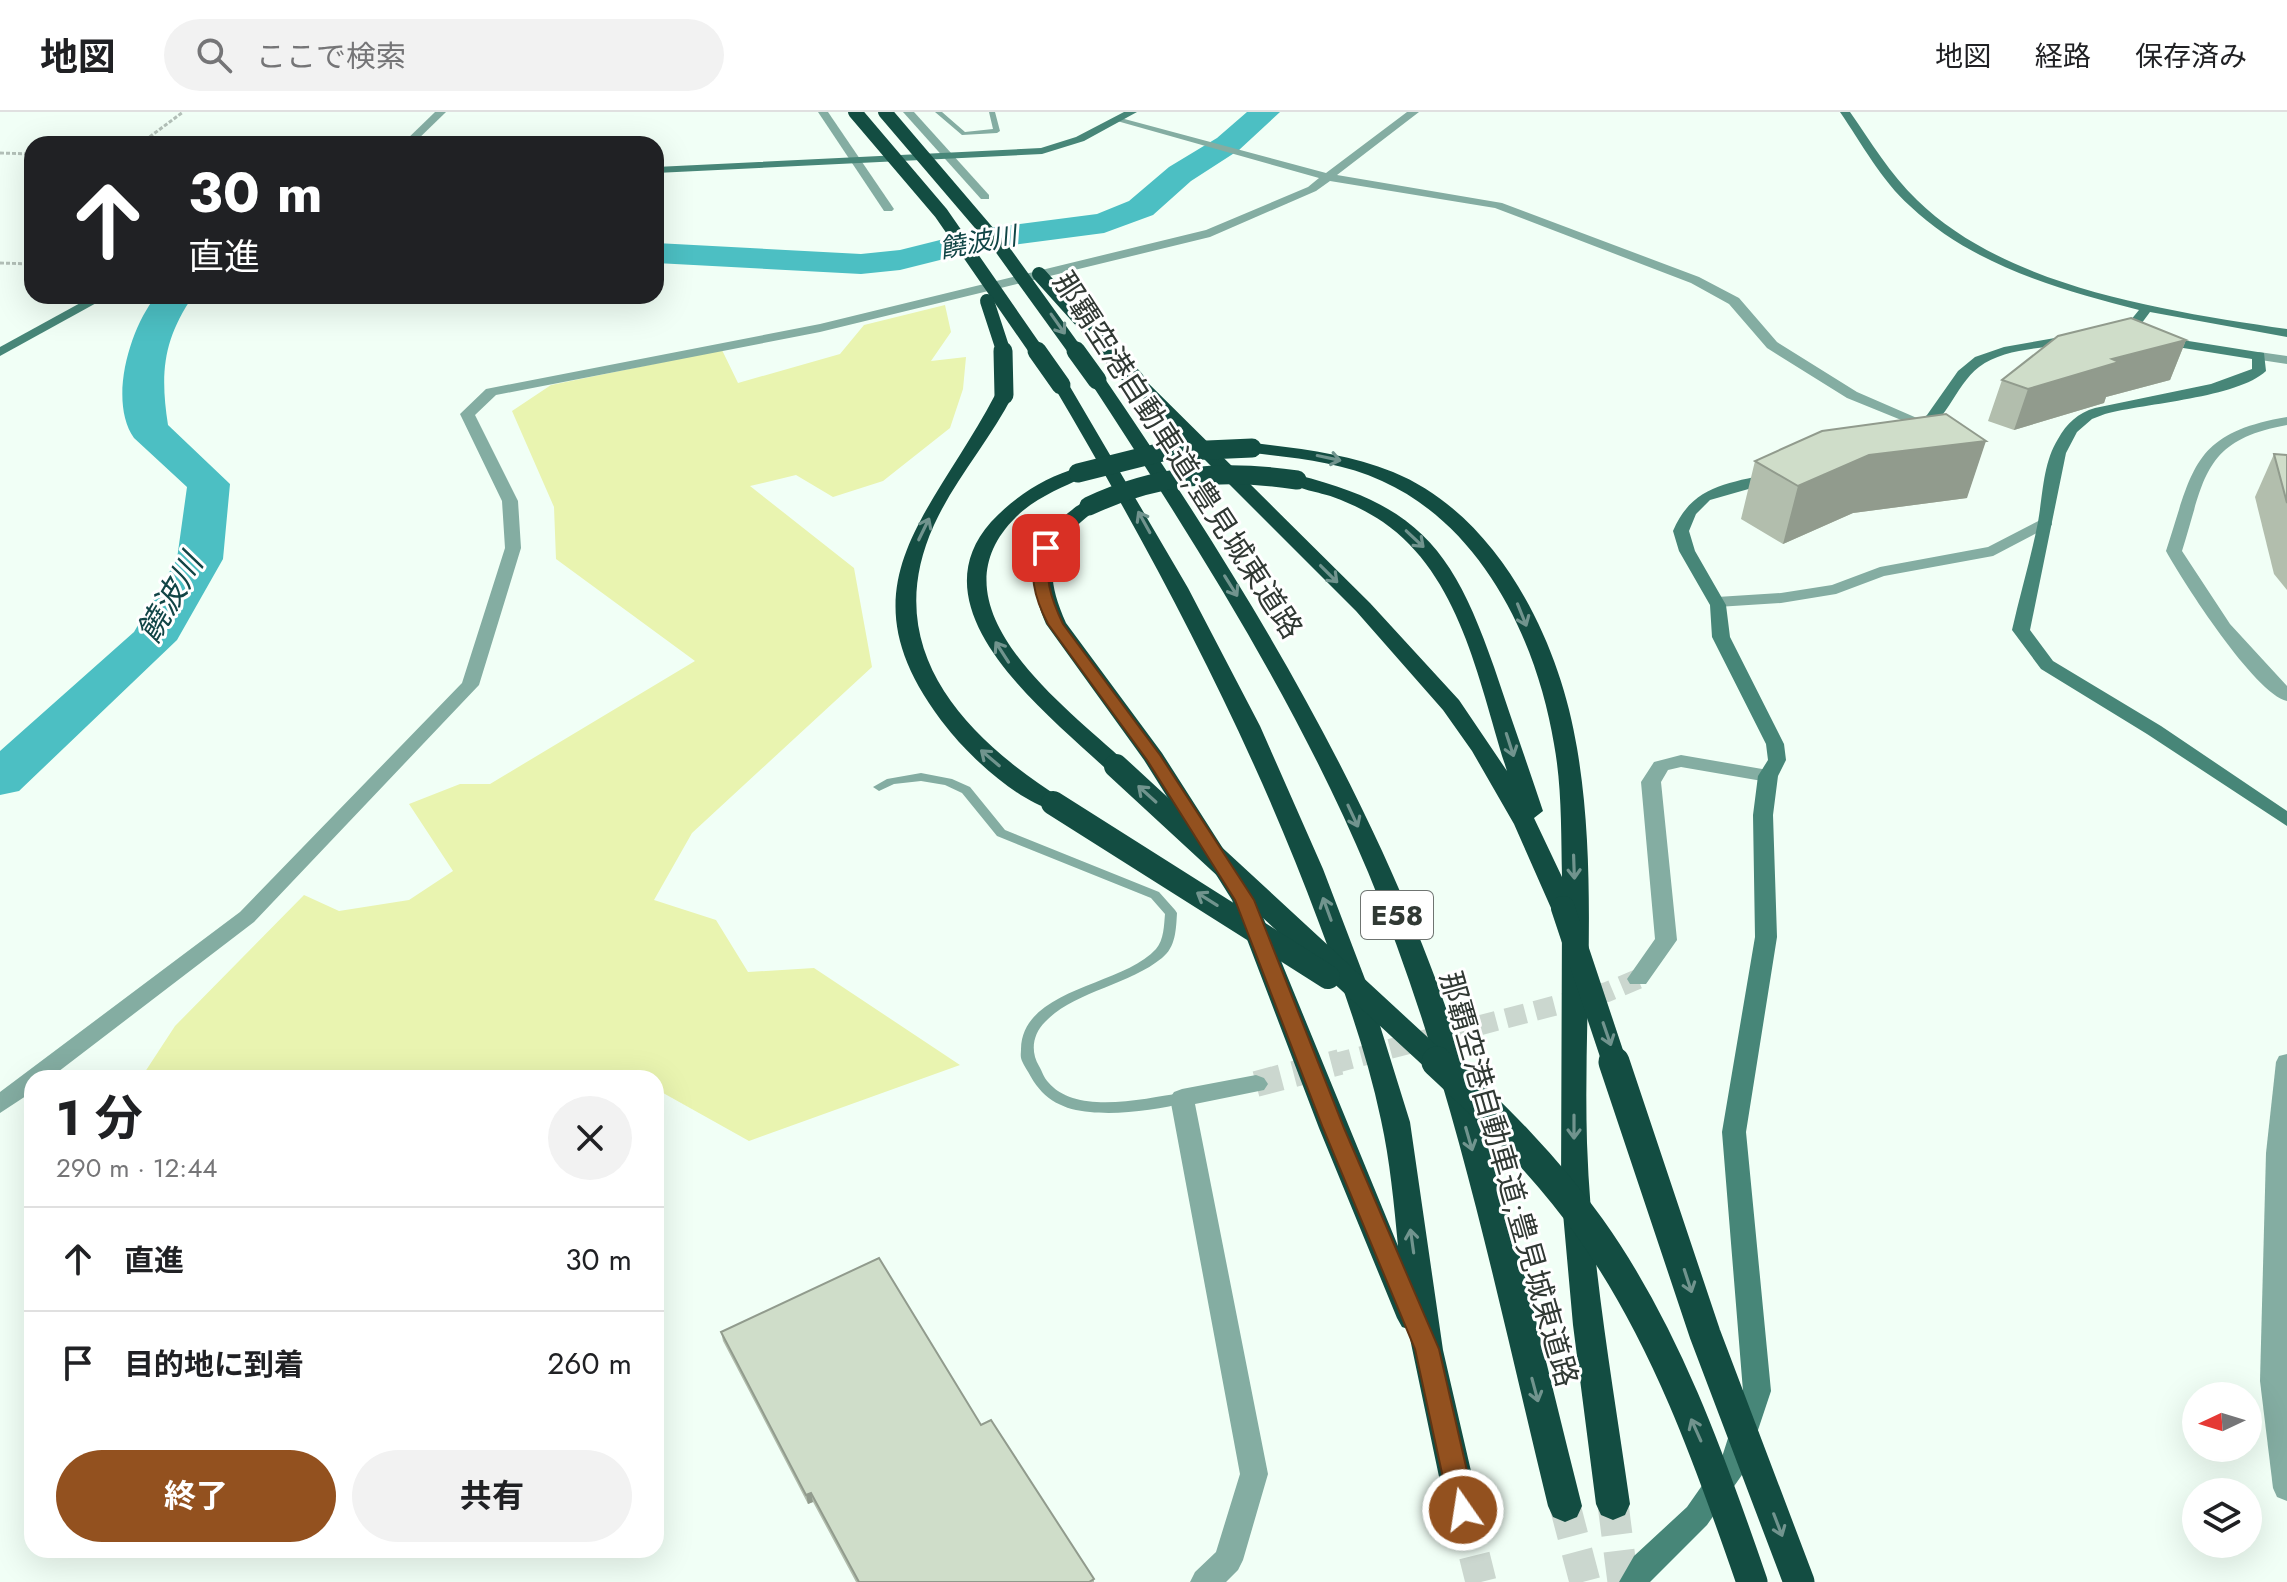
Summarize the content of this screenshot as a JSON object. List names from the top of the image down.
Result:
{
  "streets": {
    "highway": ["那覇空港自動車道;豊見城東道路", "E58"]
  },
  "water": ["饒波川"],
  "north": "left",
  "page": {
    "header": "地図",
    "search": "ここで検索",
    "nav": ["地図", "経路", "保存済み"],
    "turn": ["30 m", "直進"],
    "heading": ["1 分", "290 m · 12:44"],
    "list": [
      {
        "name": "直進",
        "value": "30 m"
      },
      {
        "name": "目的地に到着",
        "value": "260 m"
      }
    ],
    "buttons": ["終了", "共有"]
  }
}
